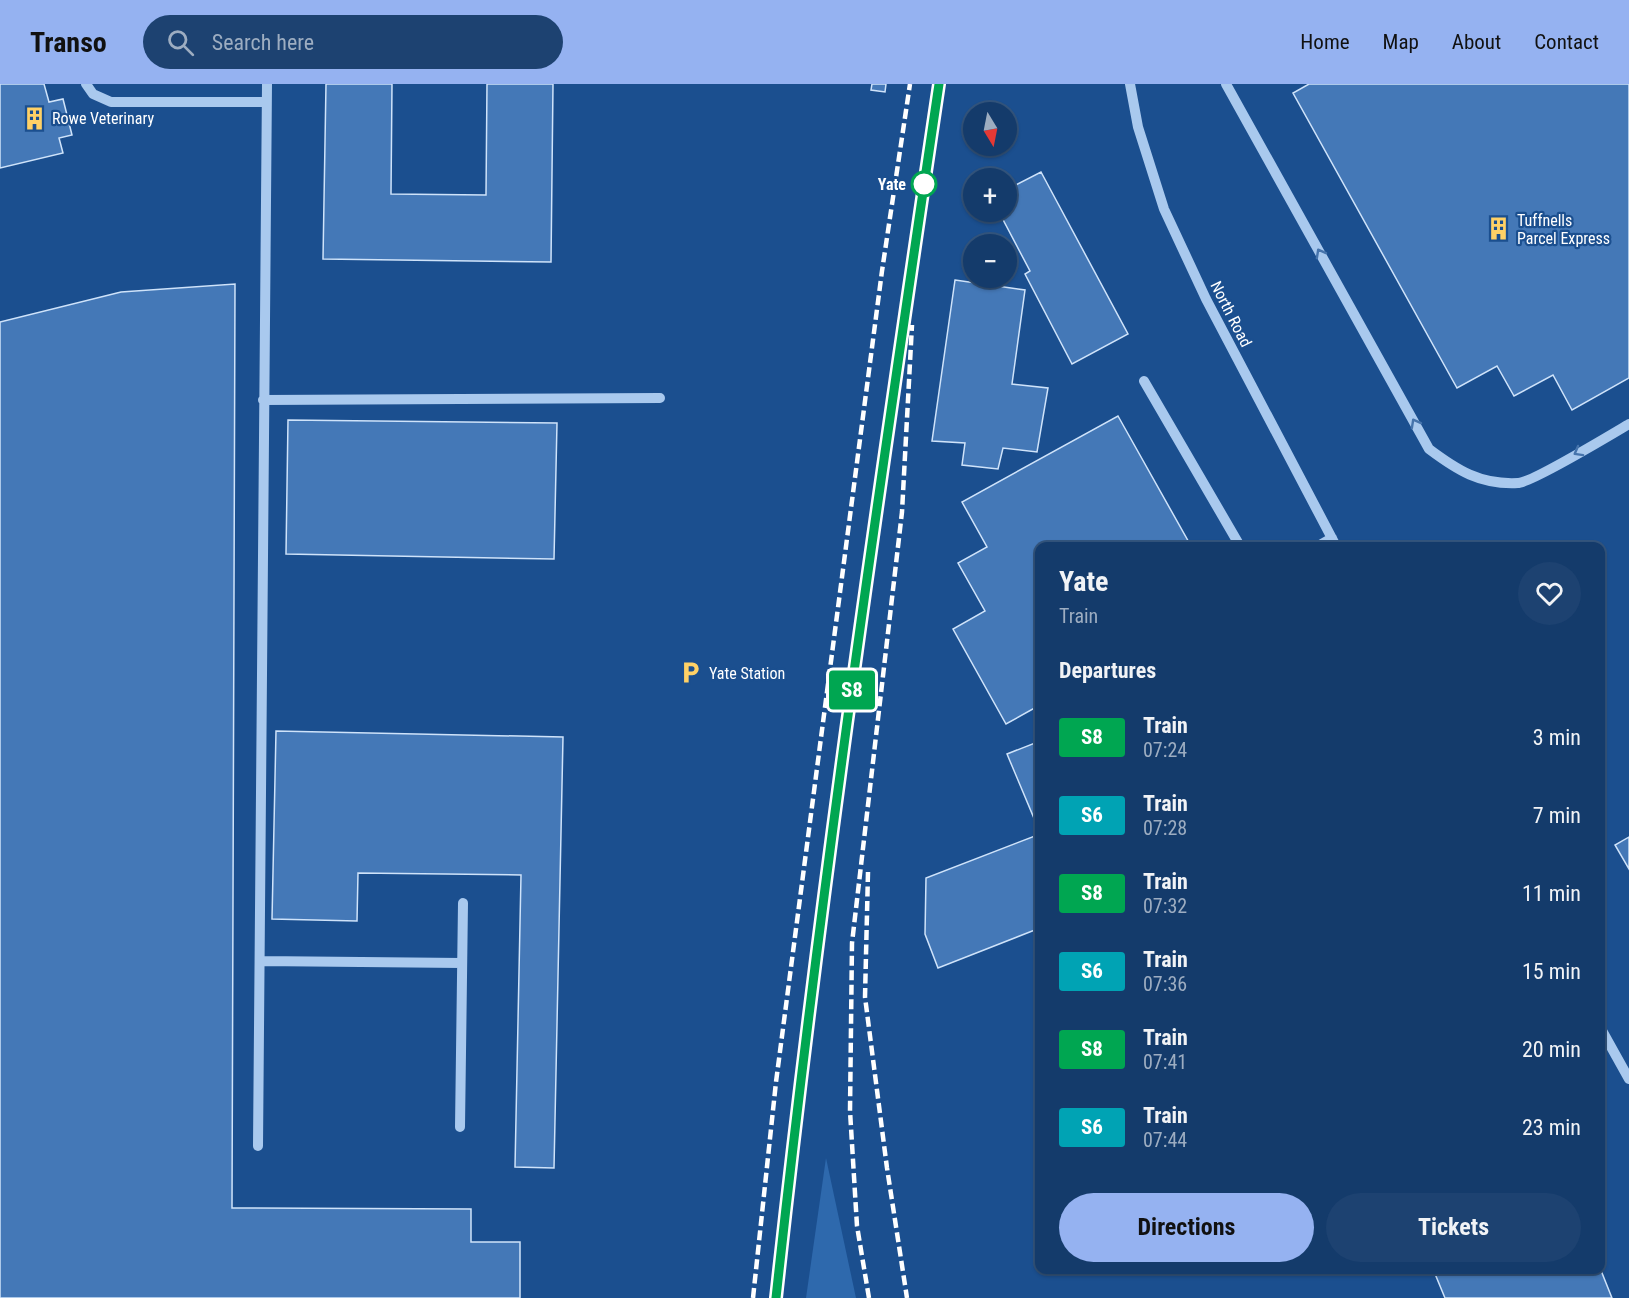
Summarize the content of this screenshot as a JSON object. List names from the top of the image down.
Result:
{
  "streets": {
    "street": ["North Road"]
  },
  "places": {
    "building": ["Rowe Veterinary", "Tuffnells Parcel Express"],
    "other": ["Yate"],
    "parking": ["Yate Station"]
  },
  "north": "bottom",
  "page": {
    "header": "Transo",
    "search": "Search here",
    "nav": [
      "Home",
      "Map",
      "About",
      "Contact"
    ],
    "on_map": "S8",
    "map_buttons": ["+", "−"],
    "heading": [
      ["Yate", "Train"],
      "Departures"
    ],
    "list": [
      {
        "mark": "S8",
        "name": "Train",
        "note": "07:24",
        "value": "3 min"
      },
      {
        "mark": "S6",
        "name": "Train",
        "note": "07:28",
        "value": "7 min"
      },
      {
        "mark": "S8",
        "name": "Train",
        "note": "07:32",
        "value": "11 min"
      },
      {
        "mark": "S6",
        "name": "Train",
        "note": "07:36",
        "value": "15 min"
      },
      {
        "mark": "S8",
        "name": "Train",
        "note": "07:41",
        "value": "20 min"
      },
      {
        "mark": "S6",
        "name": "Train",
        "note": "07:44",
        "value": "23 min"
      }
    ],
    "buttons": ["Directions", "Tickets"]
  }
}
